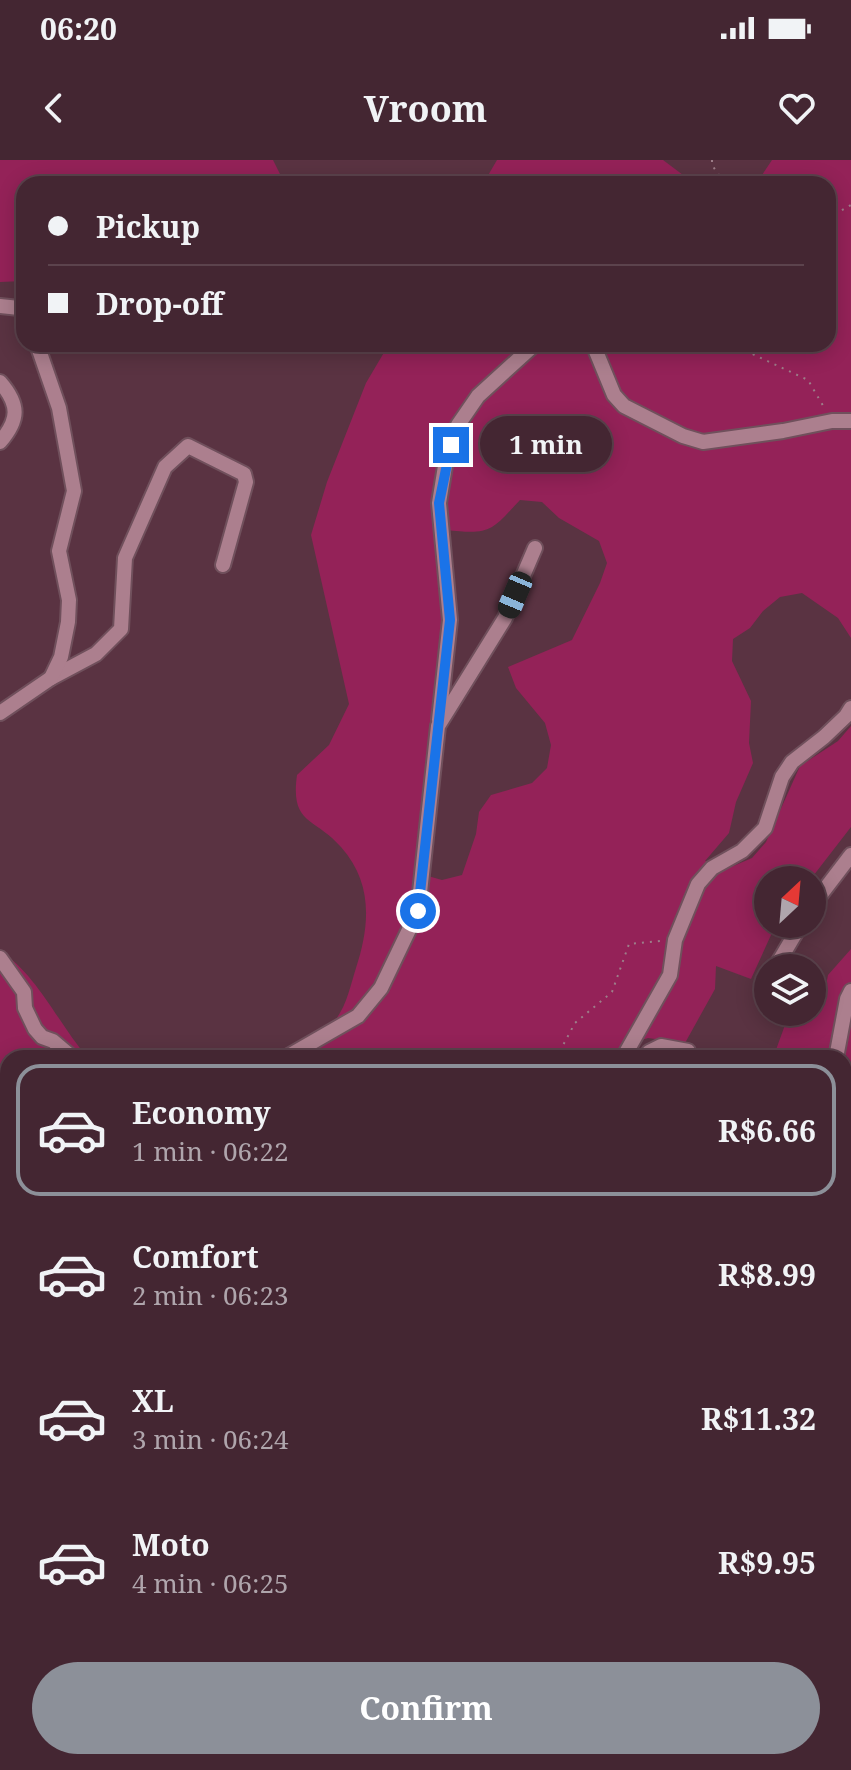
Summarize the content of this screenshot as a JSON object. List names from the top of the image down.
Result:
{
  "north": "top right",
  "page": {
    "status": "06:20",
    "header": "Vroom",
    "banner": ["Pickup", "Drop-off"],
    "bubble": "1 min",
    "list": [
      {
        "name": "Economy",
        "note": "1 min · 06:22",
        "value": "R$6.66"
      },
      {
        "name": "Comfort",
        "note": "2 min · 06:23",
        "value": "R$8.99"
      },
      {
        "name": "XL",
        "note": "3 min · 06:24",
        "value": "R$11.32"
      },
      {
        "name": "Moto",
        "note": "4 min · 06:25",
        "value": "R$9.95"
      }
    ],
    "buttons": "Confirm"
  }
}
